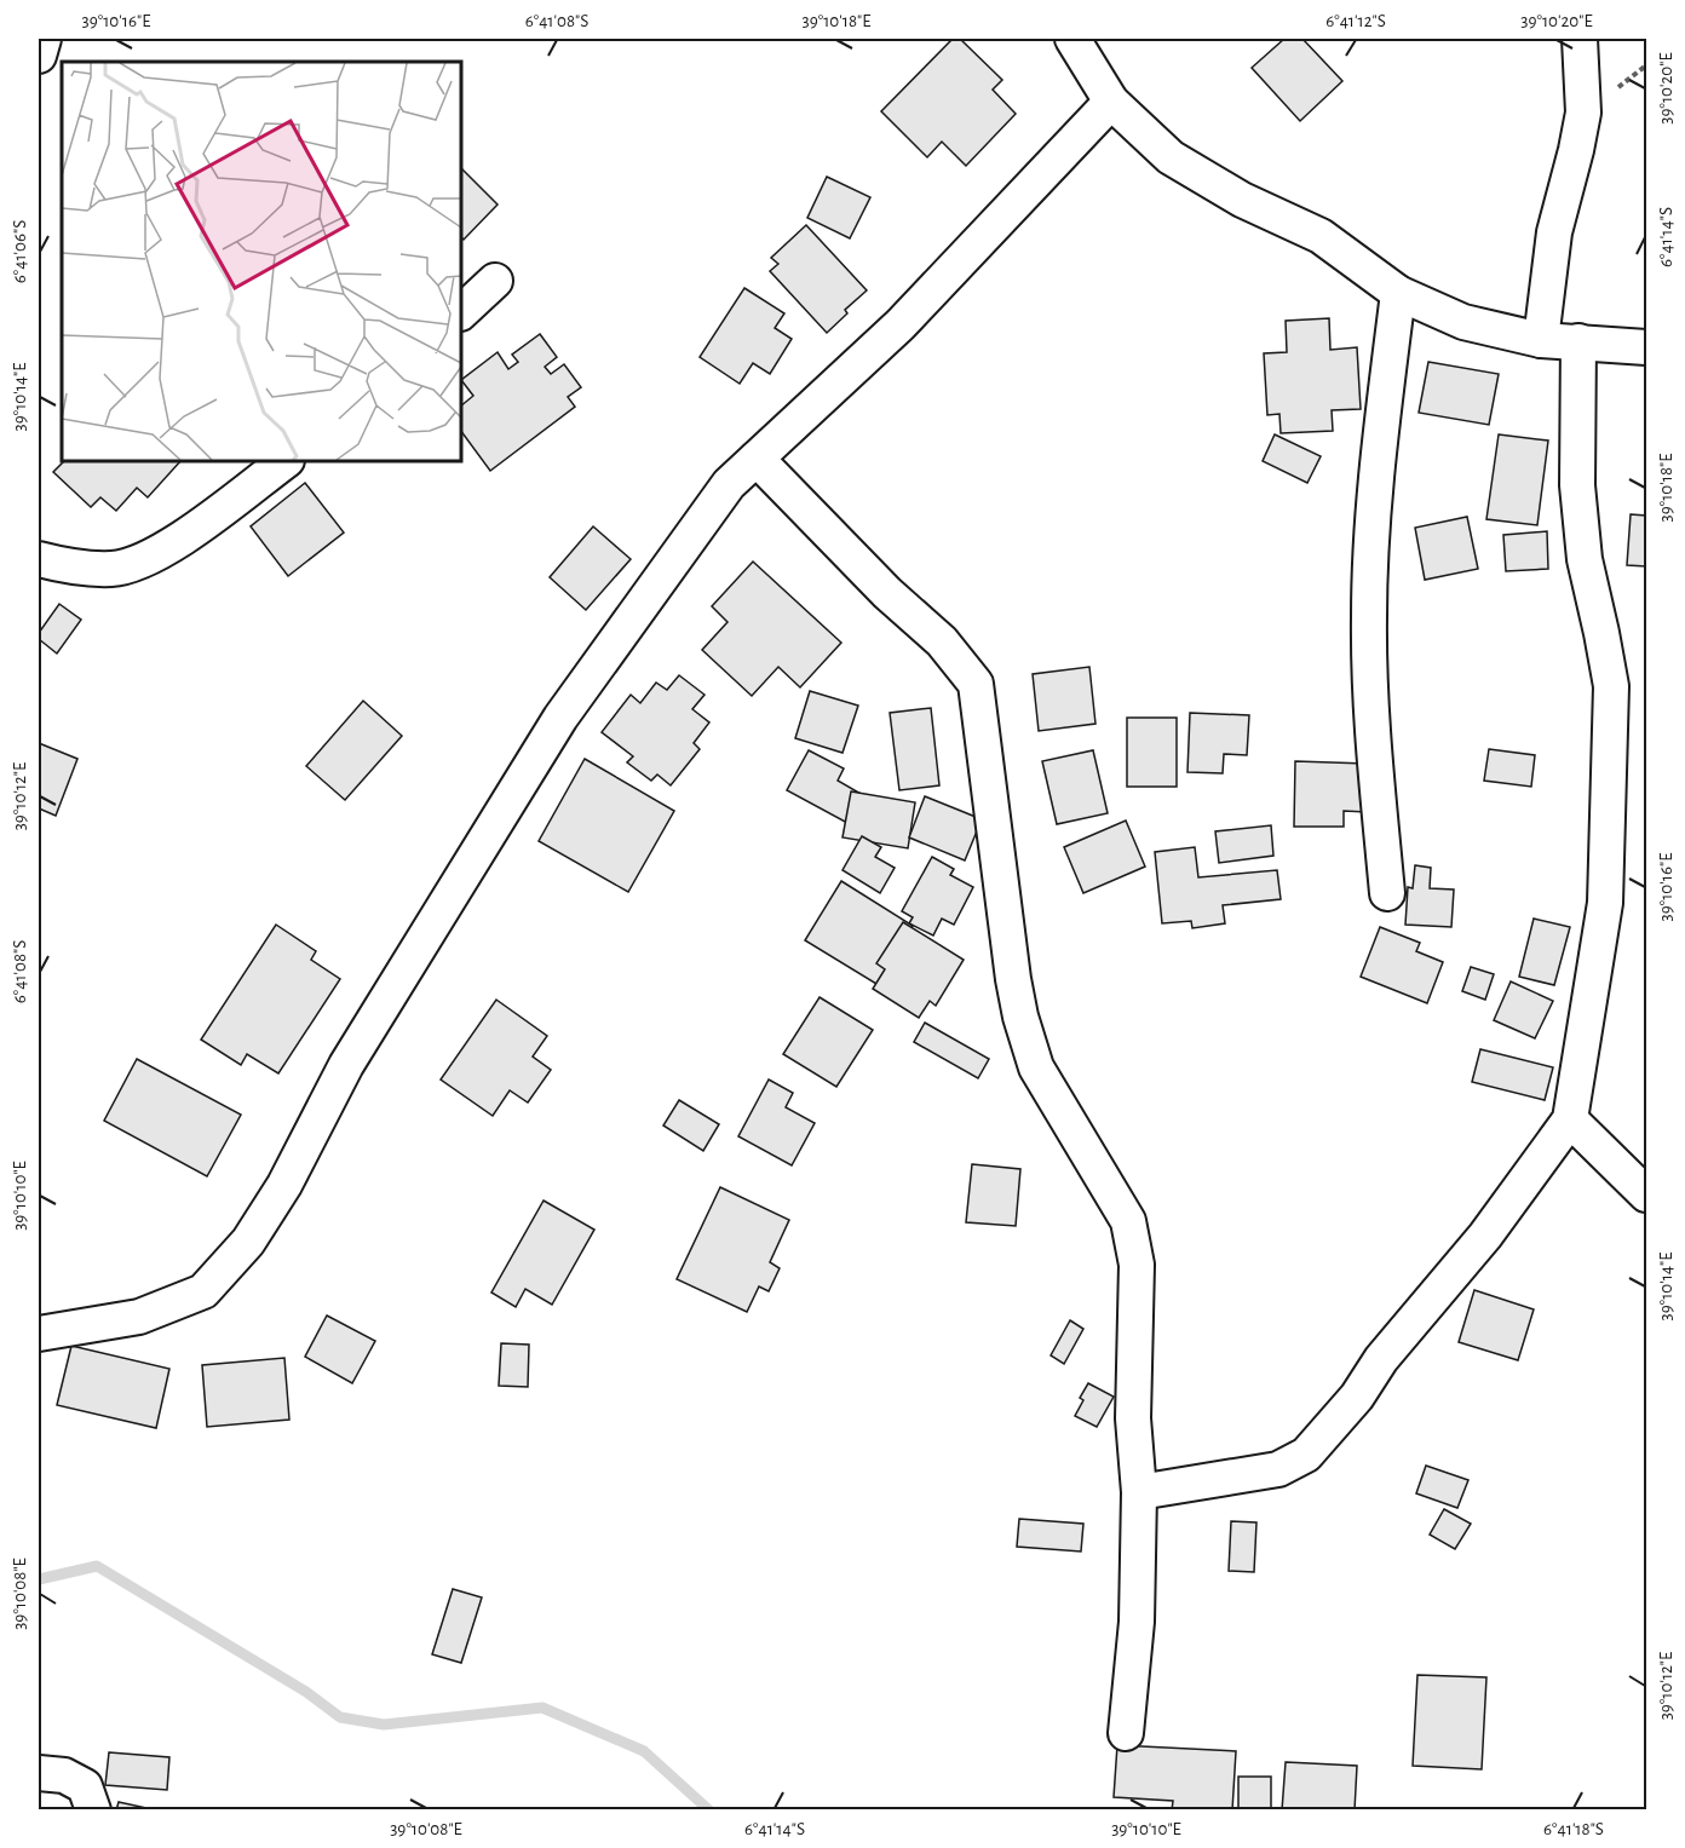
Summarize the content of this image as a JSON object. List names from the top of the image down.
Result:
{
  "coordinates": [
    "39°10'16\"E",
    "6°41'08\"S",
    "39°10'18\"E",
    "6°41'12\"S",
    "39°10'20\"E",
    "6°41'14\"S",
    "6°41'06\"S",
    "39°10'14\"E",
    "39°10'12\"E",
    "39°10'10\"E",
    "39°10'08\"E",
    "6°41'18\"S"
  ]
}
